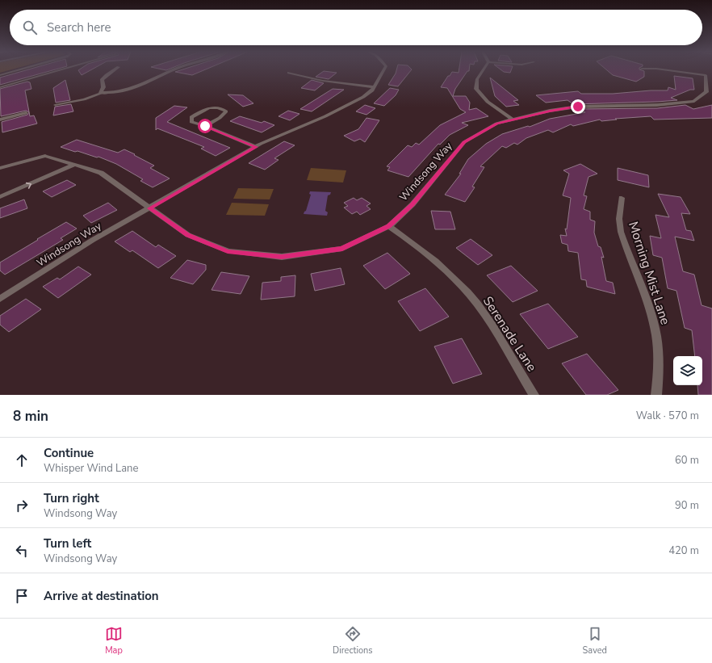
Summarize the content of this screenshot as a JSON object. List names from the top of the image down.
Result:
{
  "streets": {
    "street": ["Windsong Way", "Morning Mist Lane", "Serenade Lane"]
  },
  "crossings": [
    ["Windsong Way", "Serenade Lane"]
  ],
  "page": {
    "search": "Search here",
    "heading": ["8 min", "Walk · 570 m"],
    "list": [
      ["Continue", "Whisper Wind Lane", "60 m"],
      ["Turn right", "Windsong Way", "90 m"],
      ["Turn left", "Windsong Way", "420 m"],
      "Arrive at destination"
    ],
    "nav": ["Map", "Directions", "Saved"]
  }
}
